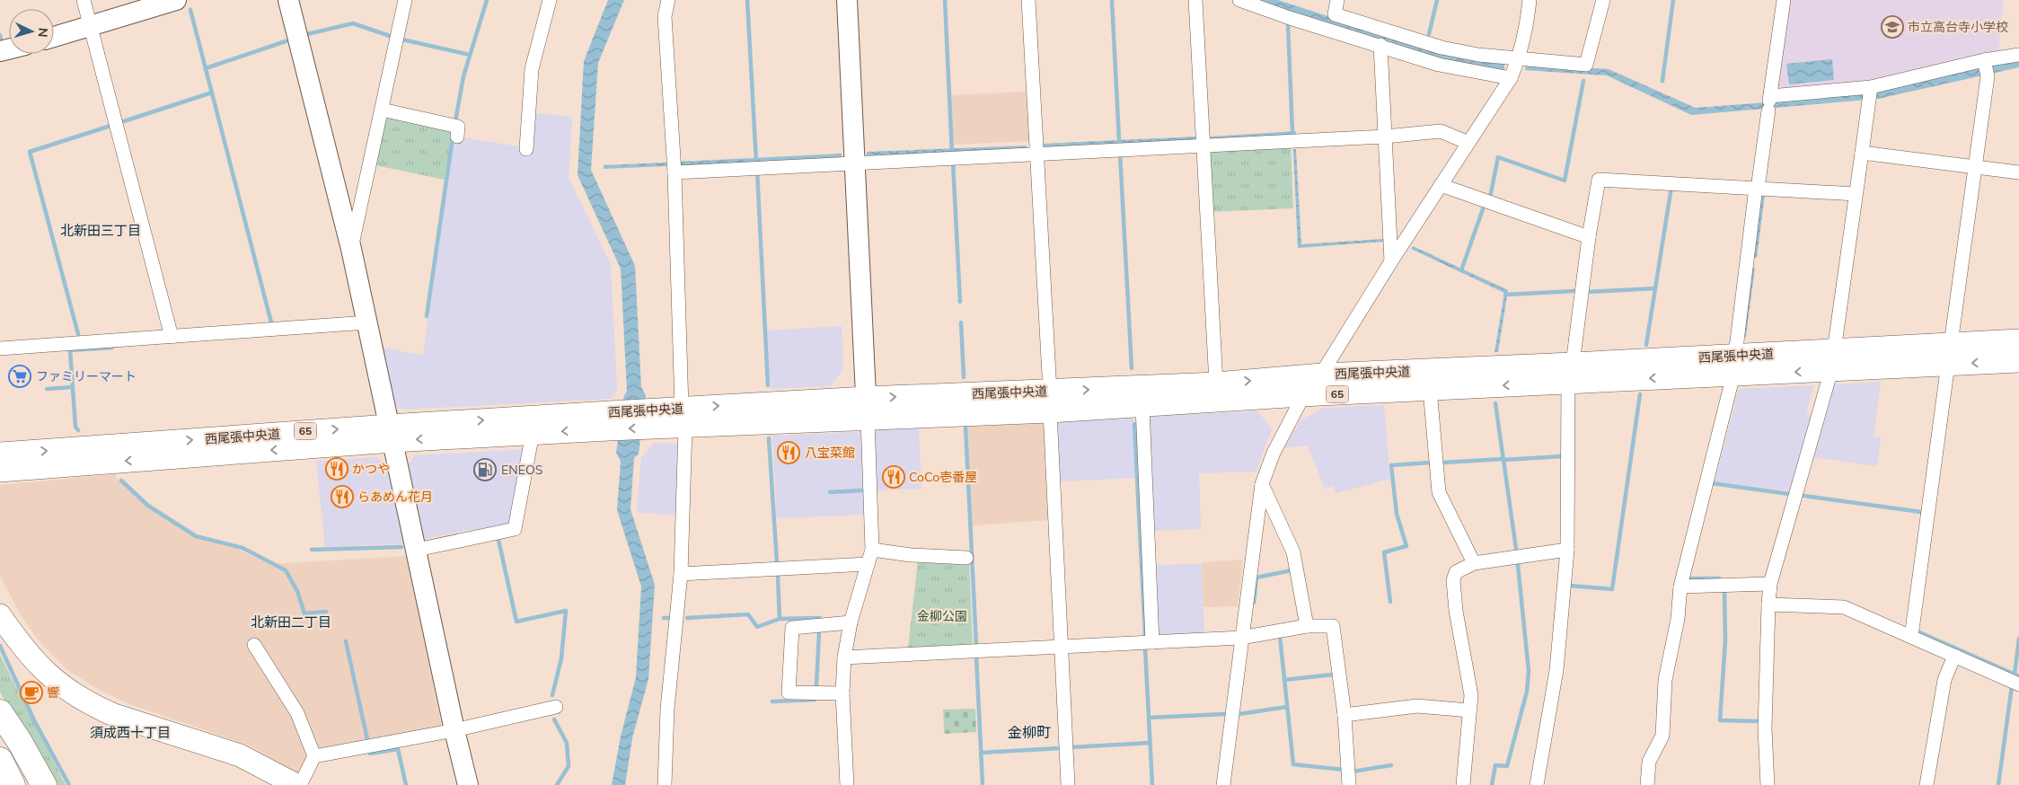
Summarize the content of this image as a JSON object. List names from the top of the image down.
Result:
{
  "streets": {
    "main road": ["西尾張中央道", "65"]
  },
  "districts": [
    "北新田三丁目",
    "北新田二丁目",
    "金柳町",
    "須成西十丁目"
  ],
  "parks": ["金柳公園"],
  "places": {
    "school or university": ["市立高台寺小学校"],
    "supermarket": ["ファミリーマート"],
    "restaurant": [
      "八宝菜館",
      "かつや",
      "CoCo壱番屋",
      "らあめん花月"
    ],
    "fuel station": ["ENEOS"],
    "cafe": ["響"]
  },
  "north": "right"
}
